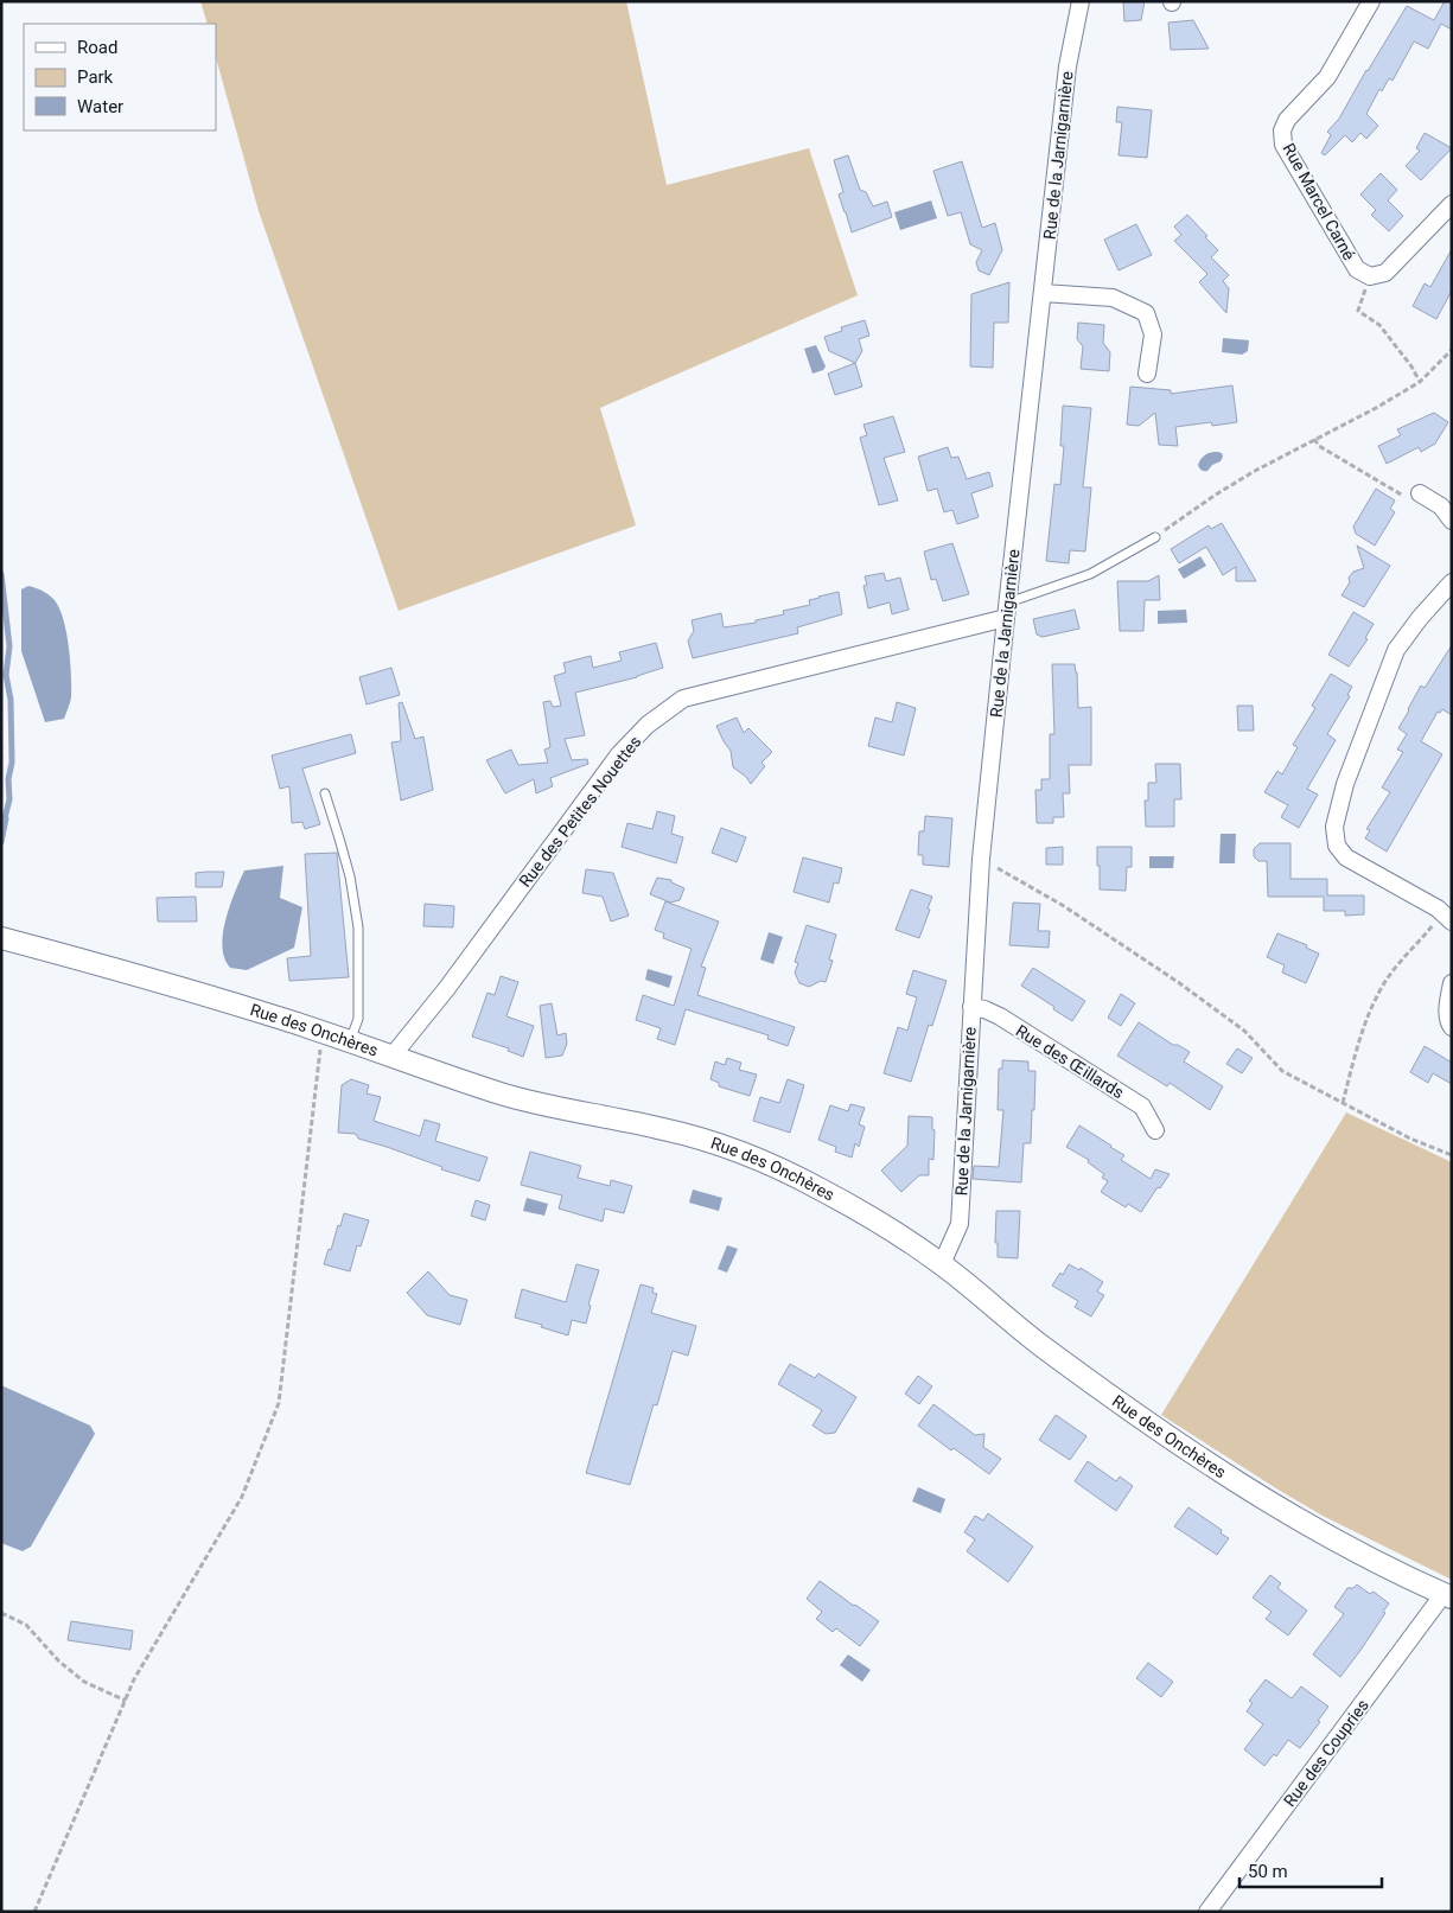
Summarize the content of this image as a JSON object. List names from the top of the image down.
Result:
{
  "streets": {
    "street": [
      "Rue de la Jarnigarnière",
      "Rue Marcel Carné",
      "Rue des Petites Nouettes",
      "Rue des Onchères",
      "Rue des Œillards",
      "Rue des Coupries"
    ]
  },
  "crossings": [
    ["Rue de la Jarnigarnière", "Rue des Petites Nouettes"],
    ["Rue de la Jarnigarnière", "Rue des Onchères"],
    ["Rue de la Jarnigarnière", "Rue des Œillards"],
    ["Rue des Petites Nouettes", "Rue des Onchères"],
    ["Rue des Onchères", "Rue des Coupries"]
  ],
  "legend": ["Road", "Park", "Water"],
  "scale_bar": "50 m"
}
